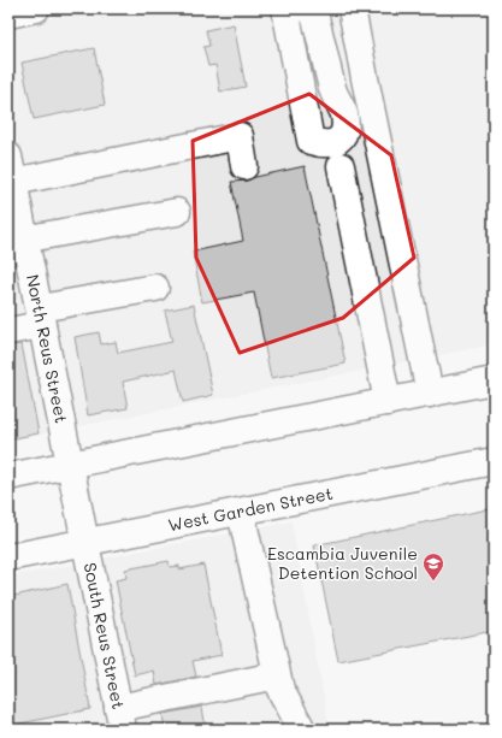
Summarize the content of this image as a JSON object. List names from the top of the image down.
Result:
{
  "streets": {
    "main road": ["North Reus Street", "West Garden Street", "South Reus Street"]
  },
  "crossings": [
    ["North Reus Street", "West Garden Street"],
    ["North Reus Street", "South Reus Street"],
    ["West Garden Street", "South Reus Street"]
  ],
  "places": {
    "school or university": ["Escambia Juvenile Detention School"]
  }
}
